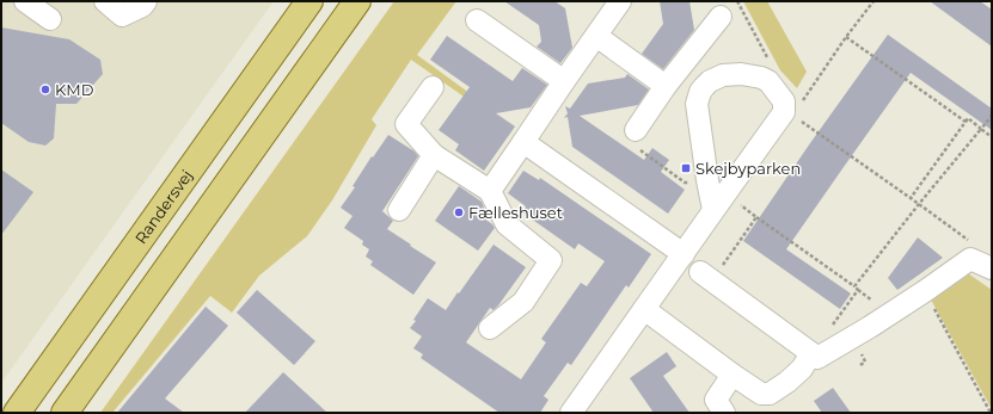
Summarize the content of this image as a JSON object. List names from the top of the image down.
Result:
{
  "streets": {
    "main road": ["Randersvej"]
  },
  "places": {
    "other": ["KMD", "Fælleshuset"],
    "transit": ["Skejbyparken"]
  }
}
